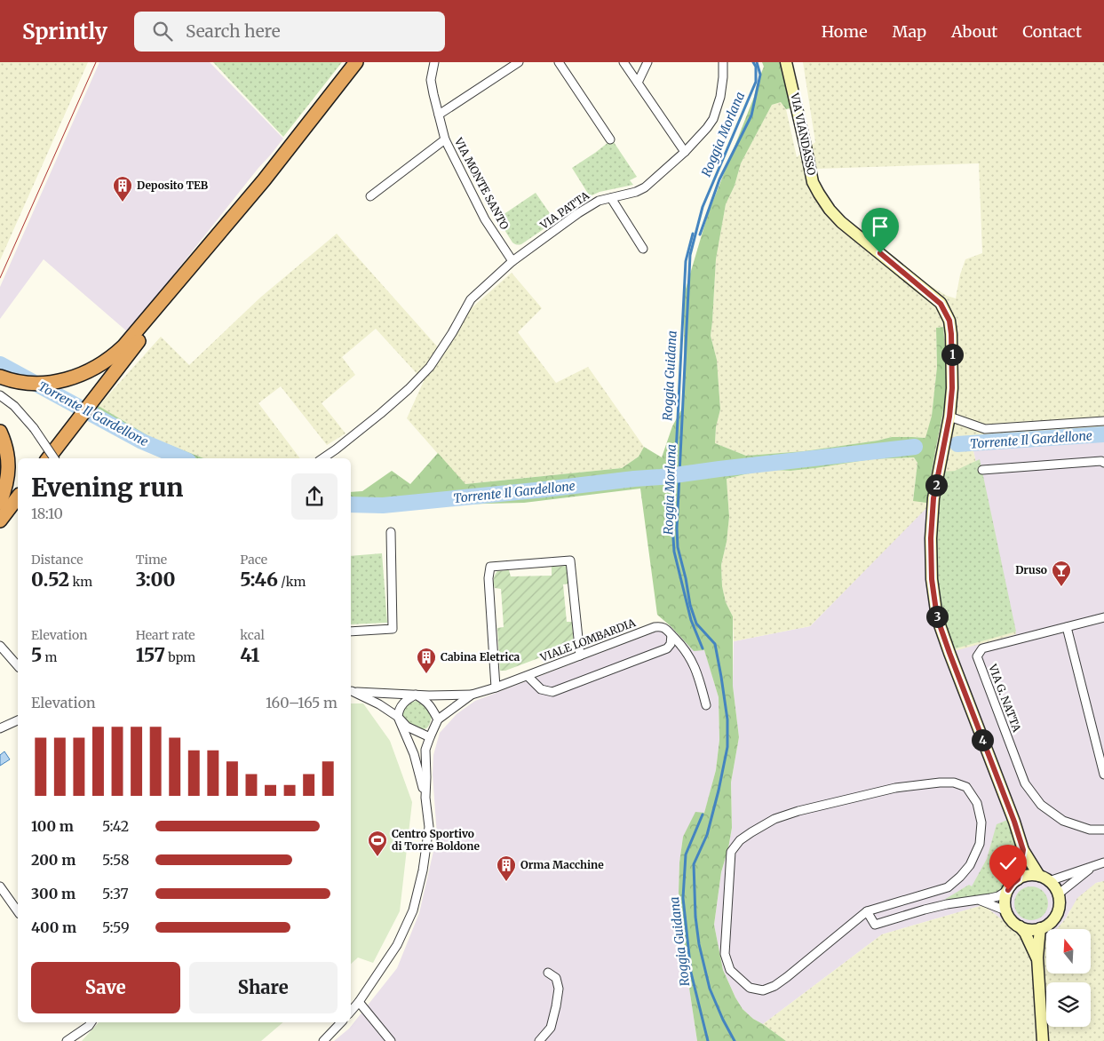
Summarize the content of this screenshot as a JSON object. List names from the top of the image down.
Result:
{
  "streets": {
    "street": [
      "VIA VIANDASSO",
      "VIA MONTE SANTO",
      "VIA PATTA",
      "VIALE LOMBARDIA",
      "VIA G. NATTA"
    ]
  },
  "crossings": [
    ["VIA MONTE SANTO", "VIA PATTA"]
  ],
  "water": ["Roggia Morlana", "Roggia Guidana", "Torrente Il Gardellone"],
  "places": {
    "building": ["Deposito TEB", "Cabina Eletrica", "Orma Macchine"],
    "bar": ["Druso"],
    "sports": ["Centro Sportivo di Torre Boldone"]
  },
  "north": "top",
  "page": {
    "header": "Sprintly",
    "search": "Search here",
    "nav": [
      "Home",
      "Map",
      "About",
      "Contact"
    ],
    "pins": [
      "1",
      "2",
      "3",
      "4"
    ],
    "heading": ["Evening run", "18:10"],
    "stats": [
      ["Distance", "0.52 km"],
      ["Time", "3:00"],
      ["Pace", "5:46 /km"],
      ["Elevation", "5 m"],
      ["Heart rate", "157 bpm"],
      ["kcal", "41"]
    ],
    "chart": ["Elevation", "160–165 m"],
    "list": [
      {
        "name": "100 m",
        "note": "5:42"
      },
      {
        "name": "200 m",
        "note": "5:58"
      },
      {
        "name": "300 m",
        "note": "5:37"
      },
      {
        "name": "400 m",
        "note": "5:59"
      }
    ],
    "buttons": ["Save", "Share"]
  }
}
